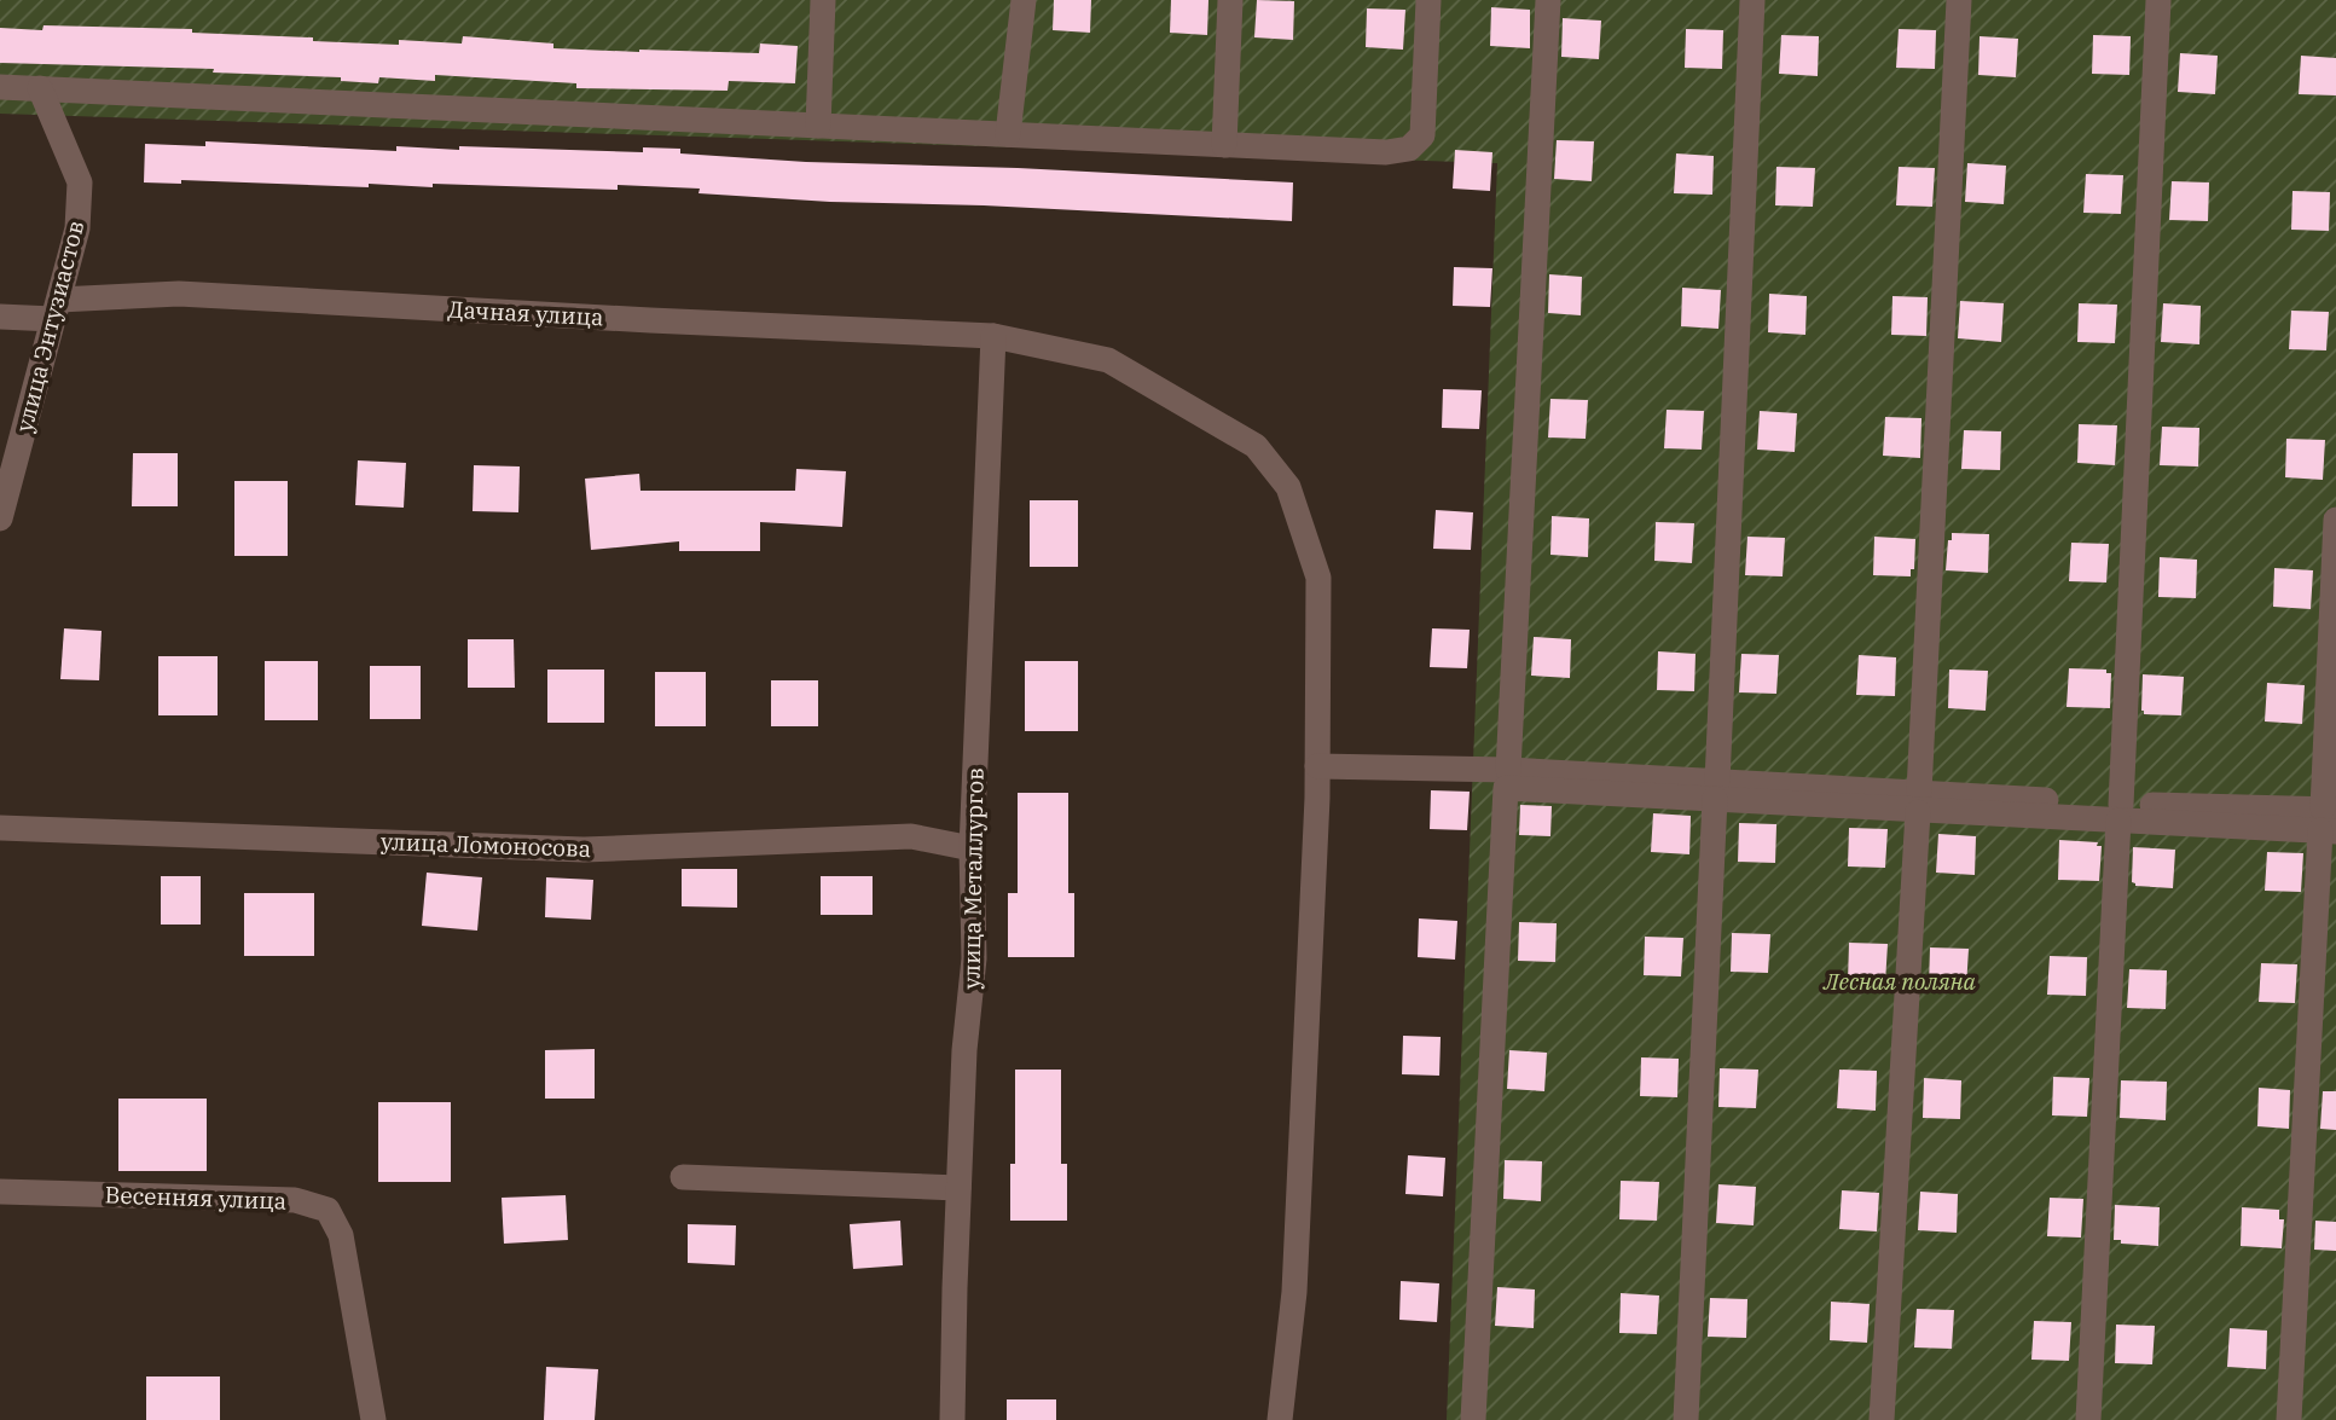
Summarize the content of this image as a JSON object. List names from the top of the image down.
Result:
{
  "streets": {
    "street": [
      "Дачная улица",
      "улица Энтузиастов",
      "улица Ломоносова",
      "улица Металлургов",
      "Весенняя улица"
    ]
  },
  "crossings": [
    ["Дачная улица", "улица Энтузиастов"],
    ["Дачная улица", "улица Металлургов"],
    ["улица Ломоносова", "улица Металлургов"]
  ],
  "parks": ["Лесная поляна"]
}
